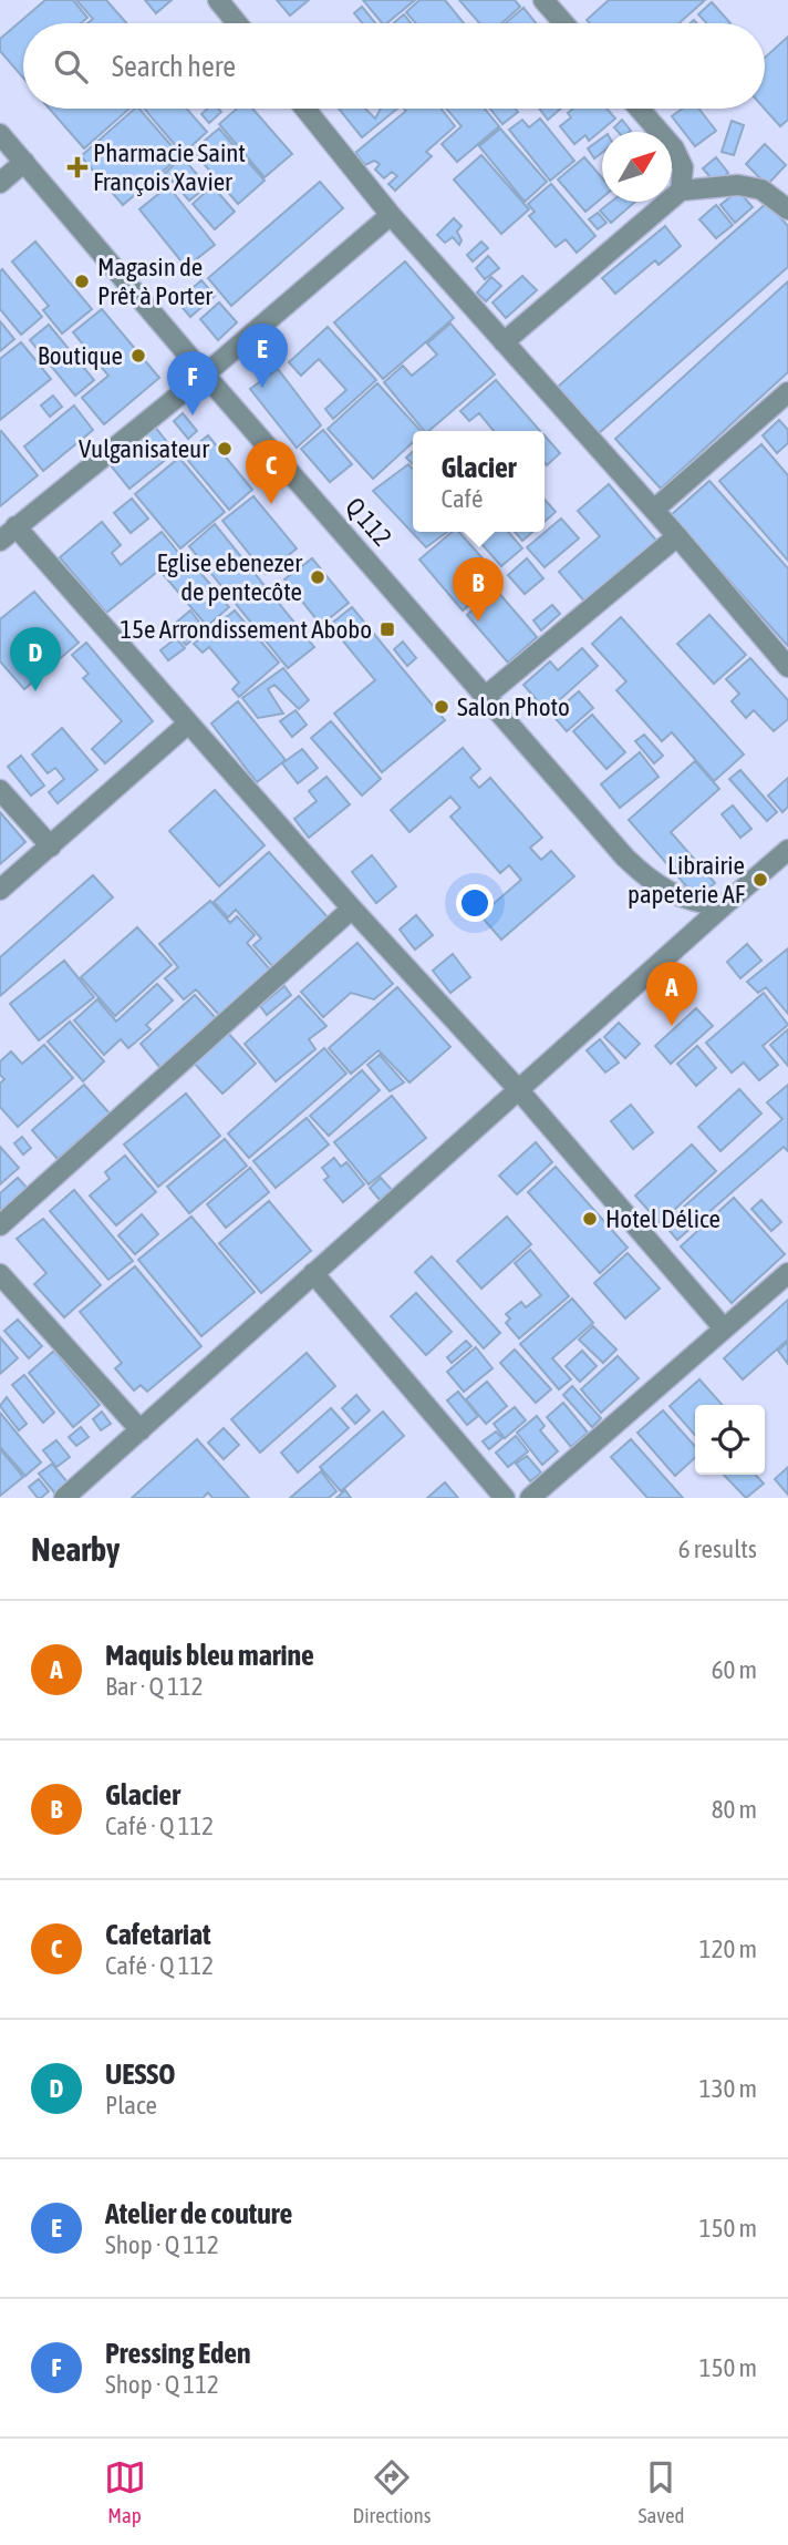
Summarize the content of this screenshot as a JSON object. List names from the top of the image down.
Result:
{
  "streets": {
    "street": ["Q 112"]
  },
  "places": {
    "health": ["Pharmacie Saint François Xavier"],
    "other": [
      "Magasin de Prêt à Porter",
      "Boutique",
      "Vulganisateur",
      "Eglise ebenezer de pentecôte",
      "Salon Photo",
      "Librairie papeterie AF",
      "Hotel Délice"
    ],
    "transit": ["15e Arrondissement Abobo"]
  },
  "north": "top right",
  "page": {
    "search": "Search here",
    "pins": [
      "E",
      "F",
      "C",
      "B",
      "D",
      "A"
    ],
    "popup": ["Glacier", "Café"],
    "heading": ["Nearby", "6 results"],
    "list": [
      {
        "mark": "A",
        "name": "Maquis bleu marine",
        "note": "Bar · Q 112",
        "value": "60 m"
      },
      {
        "mark": "B",
        "name": "Glacier",
        "note": "Café · Q 112",
        "value": "80 m"
      },
      {
        "mark": "C",
        "name": "Cafetariat",
        "note": "Café · Q 112",
        "value": "120 m"
      },
      {
        "mark": "D",
        "name": "UESSO",
        "note": "Place",
        "value": "130 m"
      },
      {
        "mark": "E",
        "name": "Atelier de couture",
        "note": "Shop · Q 112",
        "value": "150 m"
      },
      {
        "mark": "F",
        "name": "Pressing Eden",
        "note": "Shop · Q 112",
        "value": "150 m"
      }
    ],
    "nav": ["Map", "Directions", "Saved"]
  }
}
